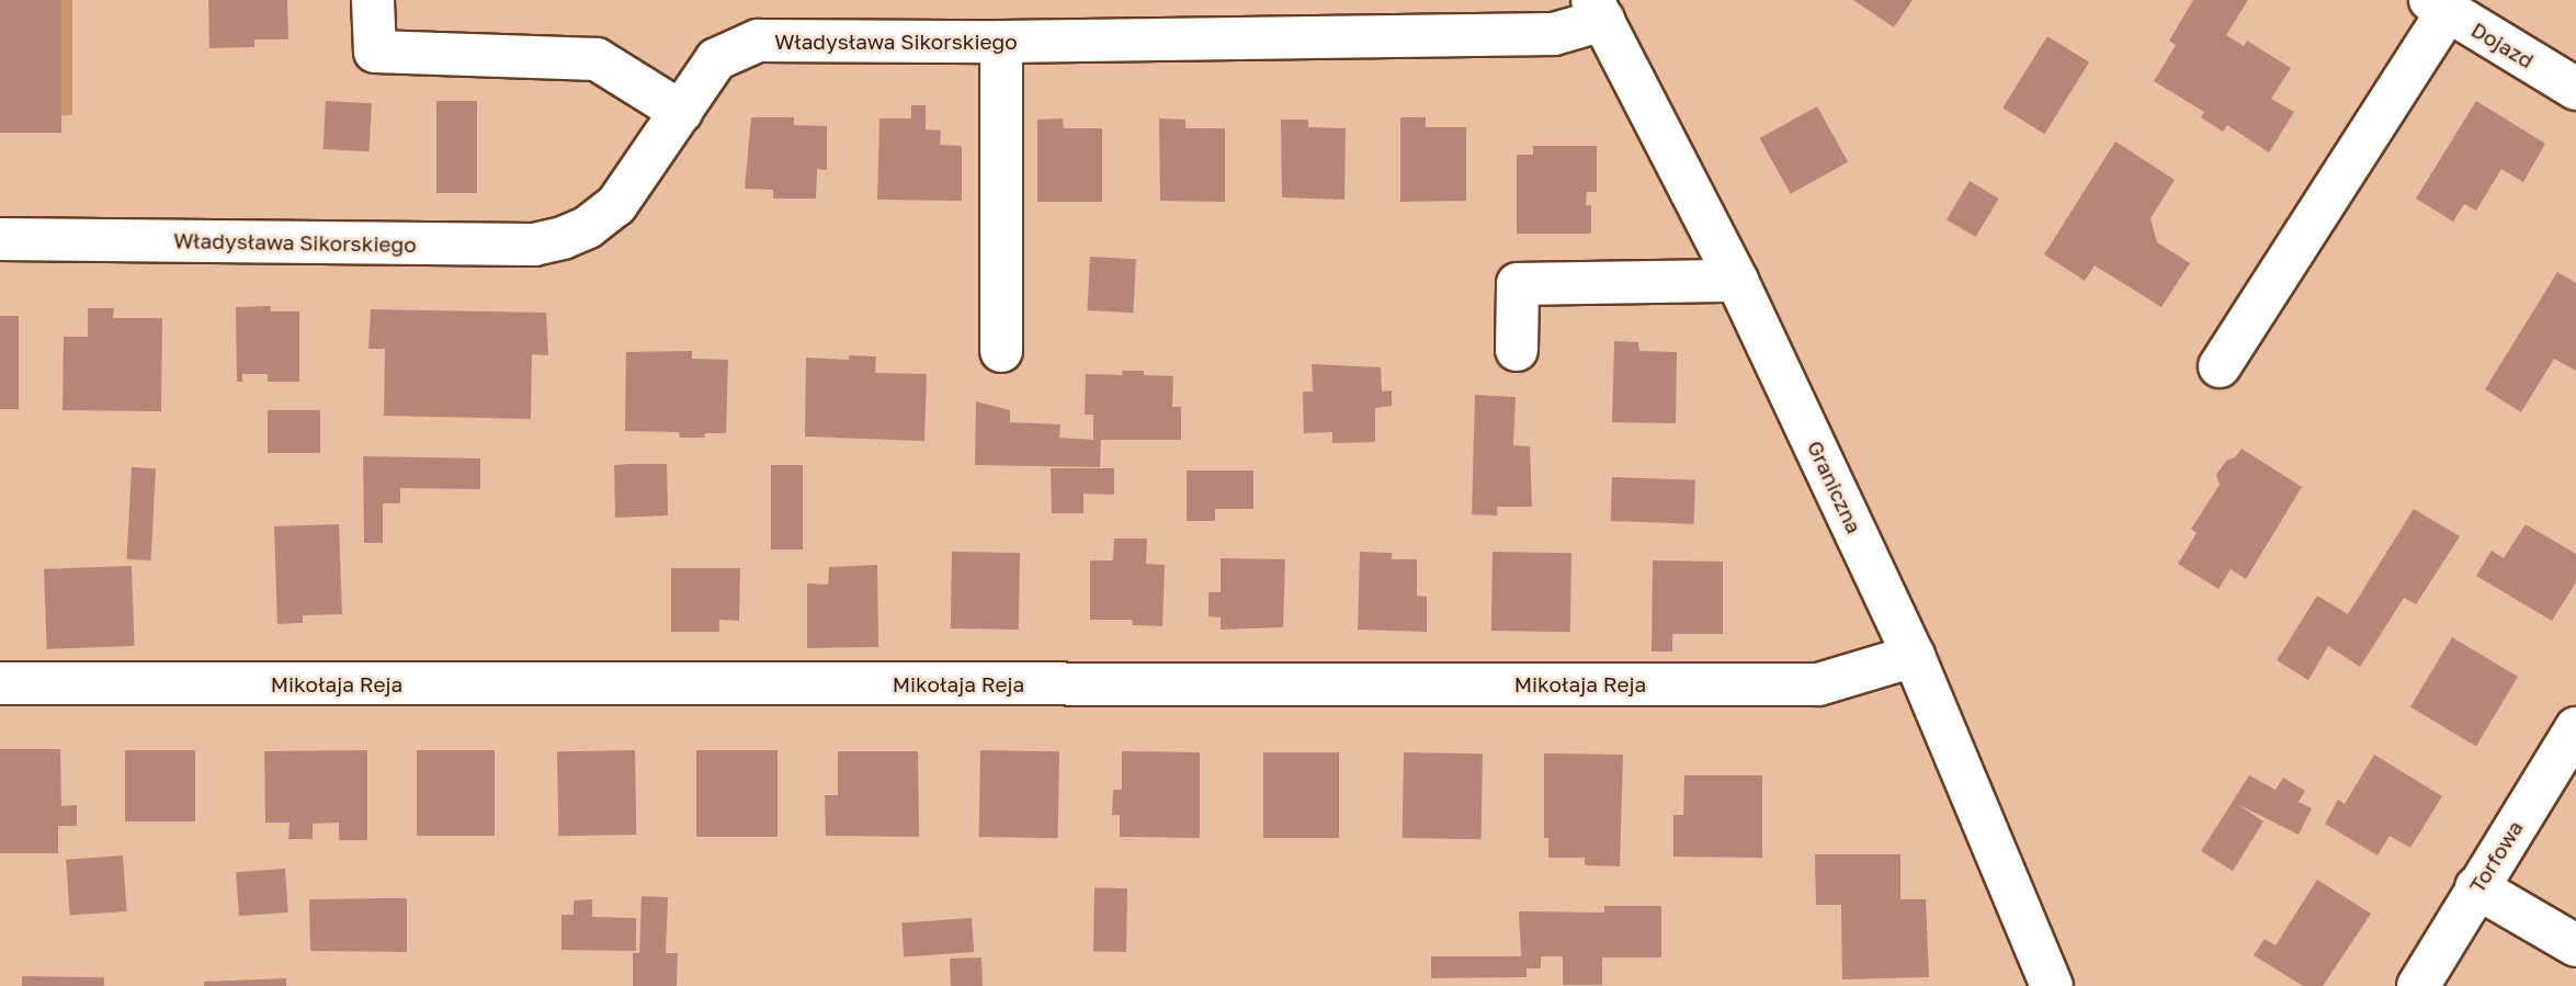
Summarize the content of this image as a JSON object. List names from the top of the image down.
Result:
{
  "streets": {
    "street": [
      "Władysława Sikorskiego",
      "Dojazd",
      "Graniczna",
      "Mikołaja Reja",
      "Torfowa"
    ]
  },
  "crossings": [
    ["Władysława Sikorskiego", "Graniczna"],
    ["Graniczna", "Mikołaja Reja"]
  ]
}
